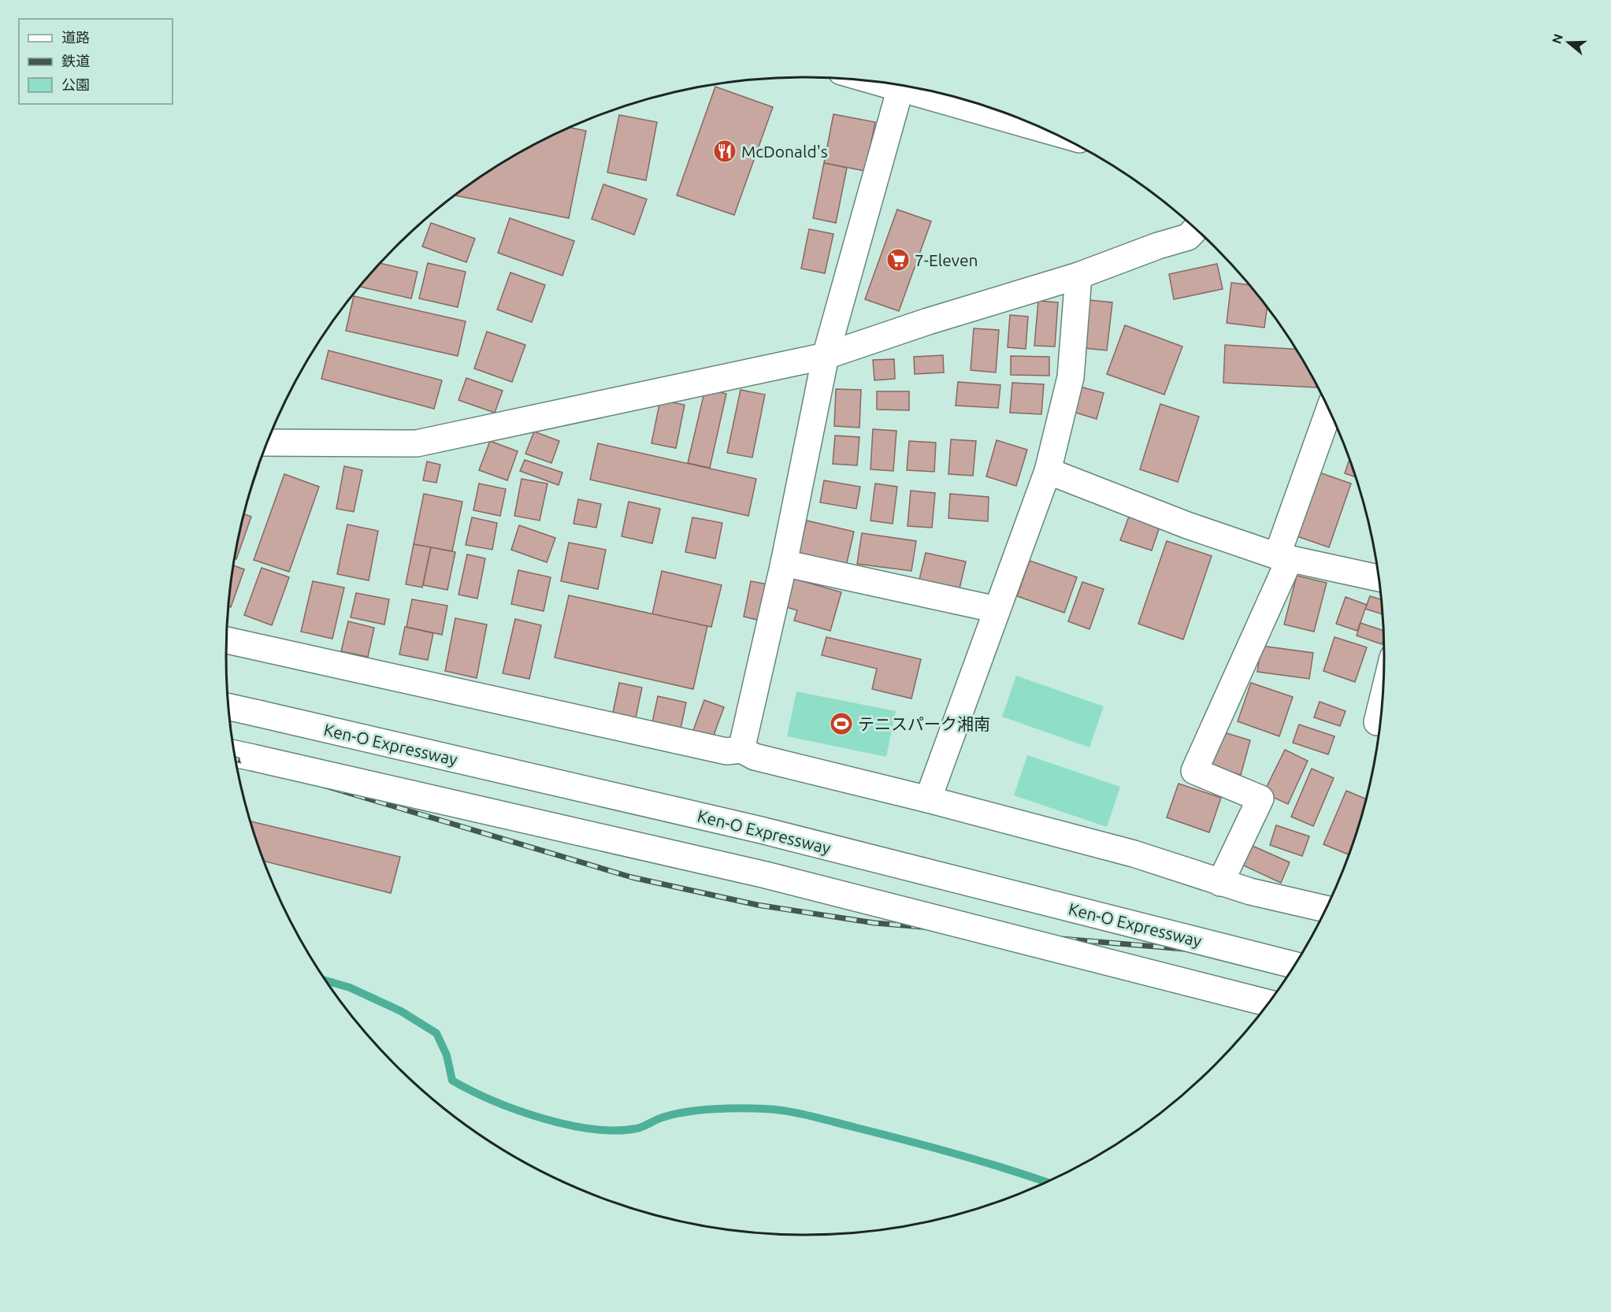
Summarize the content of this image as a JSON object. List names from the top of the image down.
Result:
{
  "streets": {
    "main road": ["Ken-O Expressway"]
  },
  "places": {
    "restaurant": ["McDonald's"],
    "supermarket": ["7-Eleven"],
    "sports": ["テニスパーク湘南"]
  },
  "legend": ["道路", "鉄道", "公園"],
  "north": "left"
}
